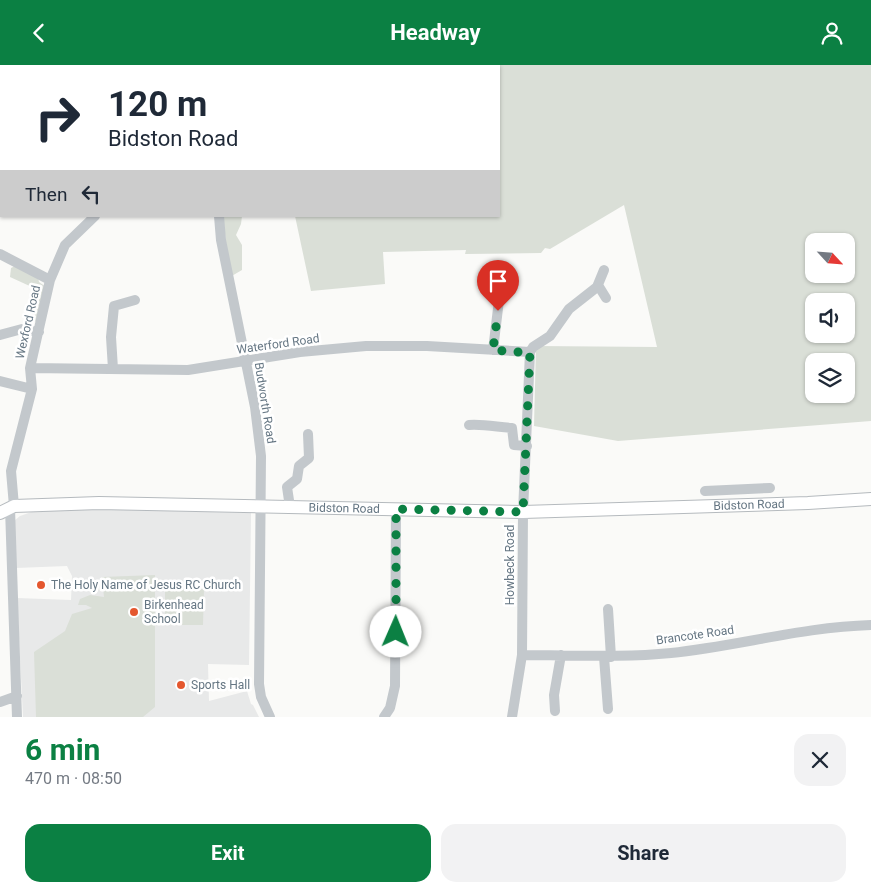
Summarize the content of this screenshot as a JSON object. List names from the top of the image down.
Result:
{
  "streets": {
    "main road": ["Bidston Road"],
    "street": [
      "Wexford Road",
      "Waterford Road",
      "Budworth Road",
      "Howbeck Road",
      "Brancote Road"
    ]
  },
  "crossings": [
    ["Wexford Road", "Waterford Road"],
    ["Wexford Road", "Bidston Road"],
    ["Waterford Road", "Budworth Road"],
    ["Waterford Road", "Howbeck Road"],
    ["Budworth Road", "Bidston Road"],
    ["Bidston Road", "Howbeck Road"],
    ["Howbeck Road", "Brancote Road"]
  ],
  "places": ["The Holy Name of Jesus RC Church", "Birkenhead School", "Sports Hall"],
  "north": "bottom right",
  "page": {
    "header": "Headway",
    "turn": ["120 m", "Bidston Road"],
    "then": "Then",
    "heading": ["6 min", "470 m · 08:50"],
    "buttons": ["Exit", "Share"]
  }
}
